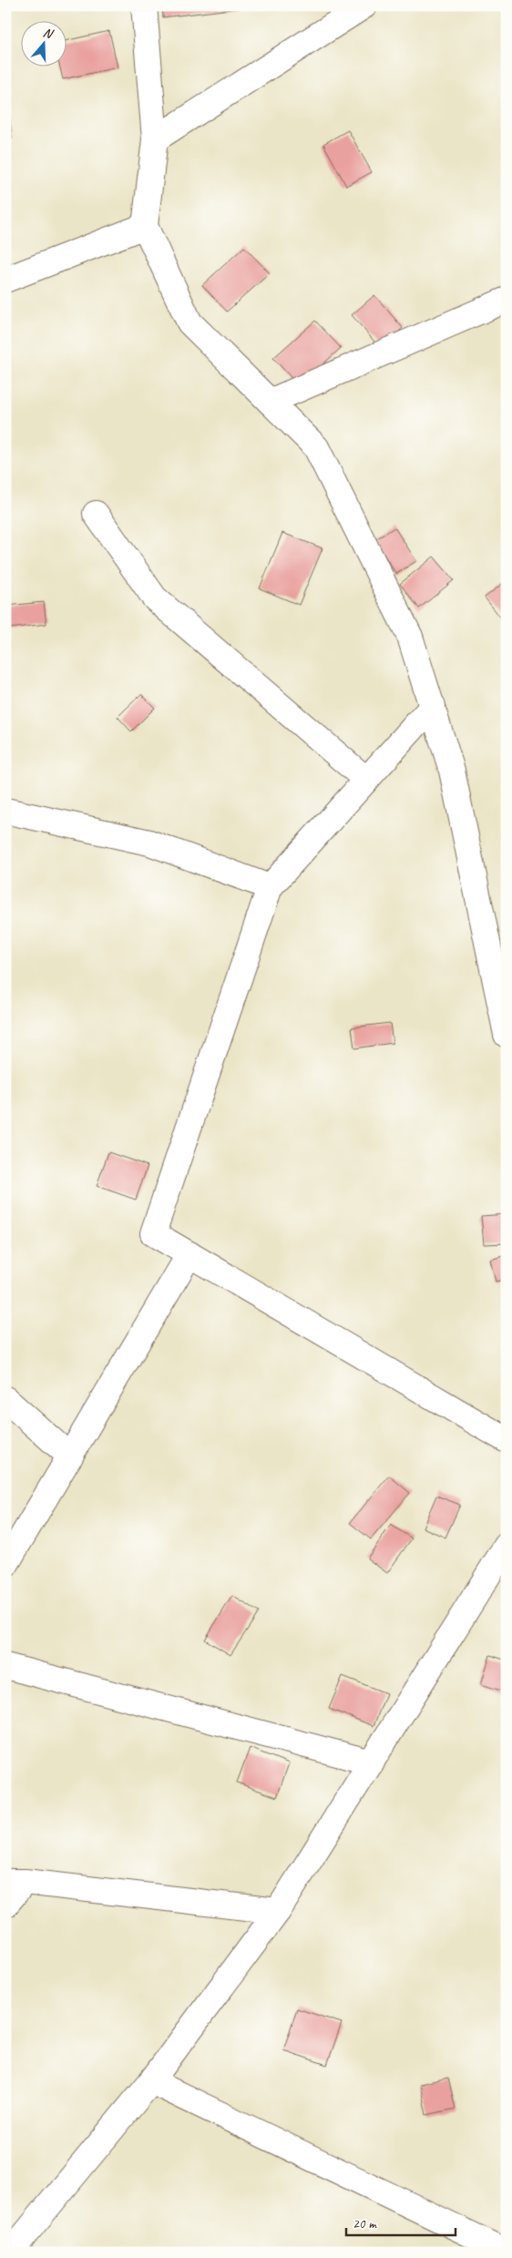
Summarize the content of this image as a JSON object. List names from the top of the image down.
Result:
{
  "scale_bar": "20 m",
  "north": "top"
}
